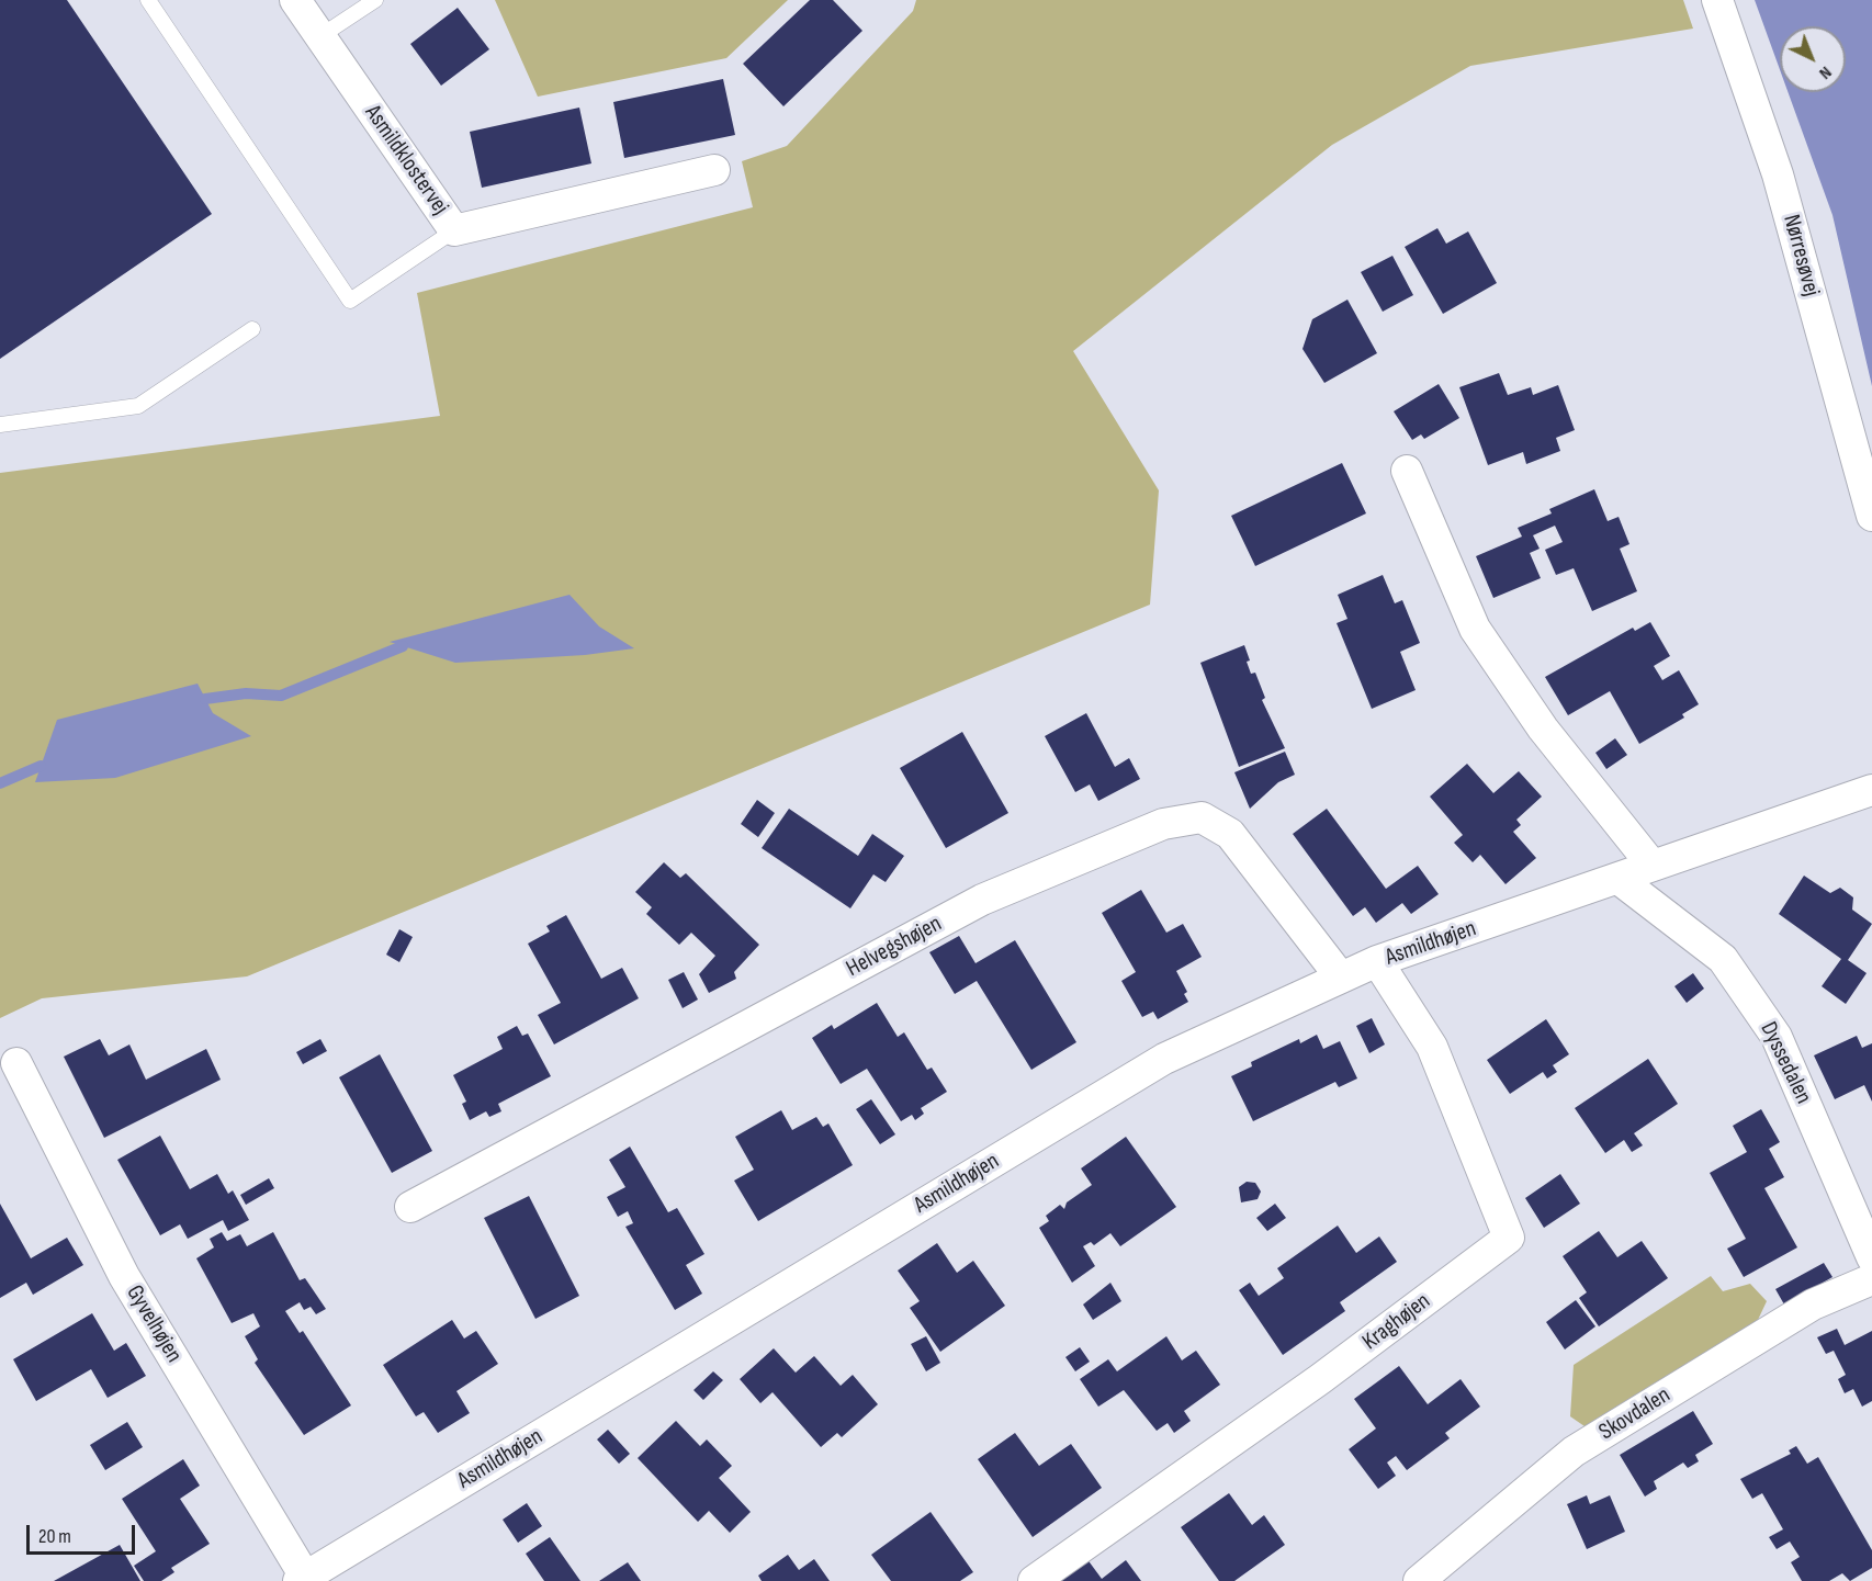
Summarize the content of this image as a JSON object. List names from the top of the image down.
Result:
{
  "streets": {
    "street": [
      "Asmildklostervej",
      "Nørresøvej",
      "Asmildhøjen",
      "Helvegshøjen",
      "Dyssedalen",
      "Kraghøjen",
      "Gyvelhøjen",
      "Skovdalen"
    ]
  },
  "crossings": [
    ["Asmildhøjen", "Helvegshøjen"],
    ["Asmildhøjen", "Dyssedalen"],
    ["Asmildhøjen", "Kraghøjen"],
    ["Asmildhøjen", "Gyvelhøjen"]
  ],
  "scale_bar": "20 m",
  "north": "bottom right"
}
